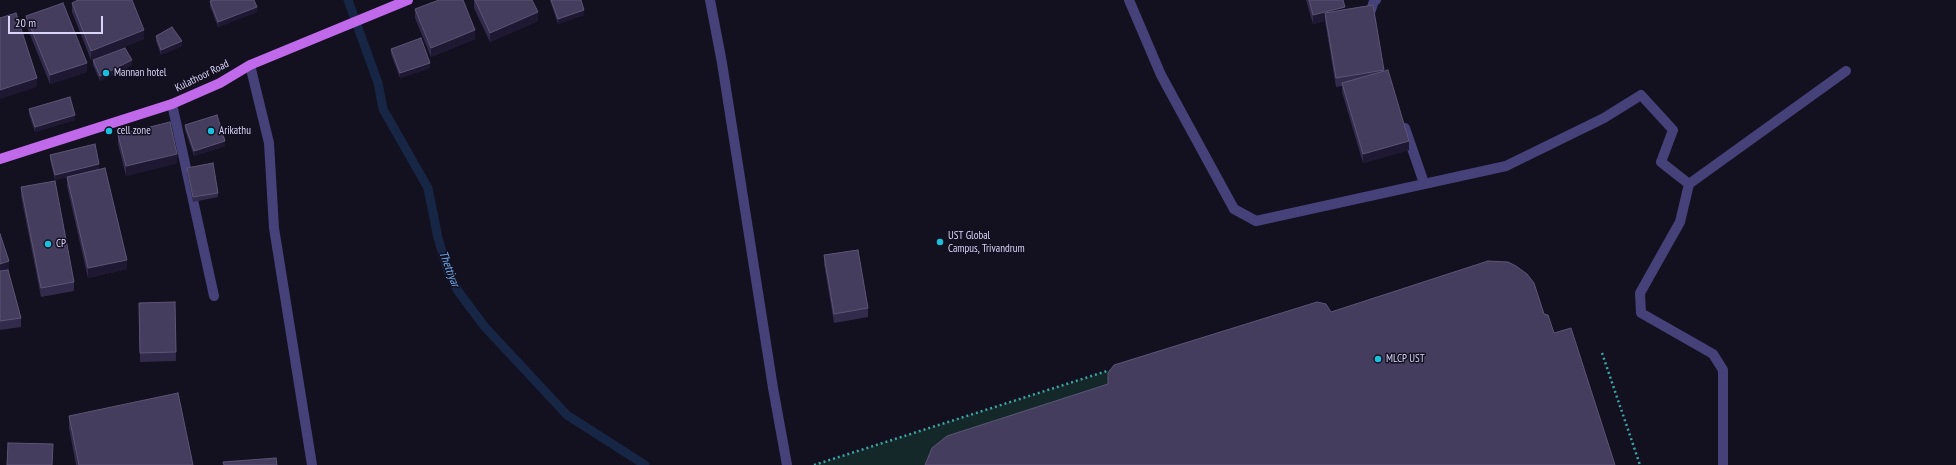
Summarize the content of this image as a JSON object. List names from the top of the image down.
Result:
{
  "streets": {
    "main road": ["Kulathoor Road"]
  },
  "water": ["Thettiyar"],
  "places": [
    "Mannan hotel",
    "cell zone",
    "Arikathu",
    "UST Global Campus, Trivandrum",
    "CP",
    "MLCP UST"
  ],
  "scale_bar": "20 m"
}
